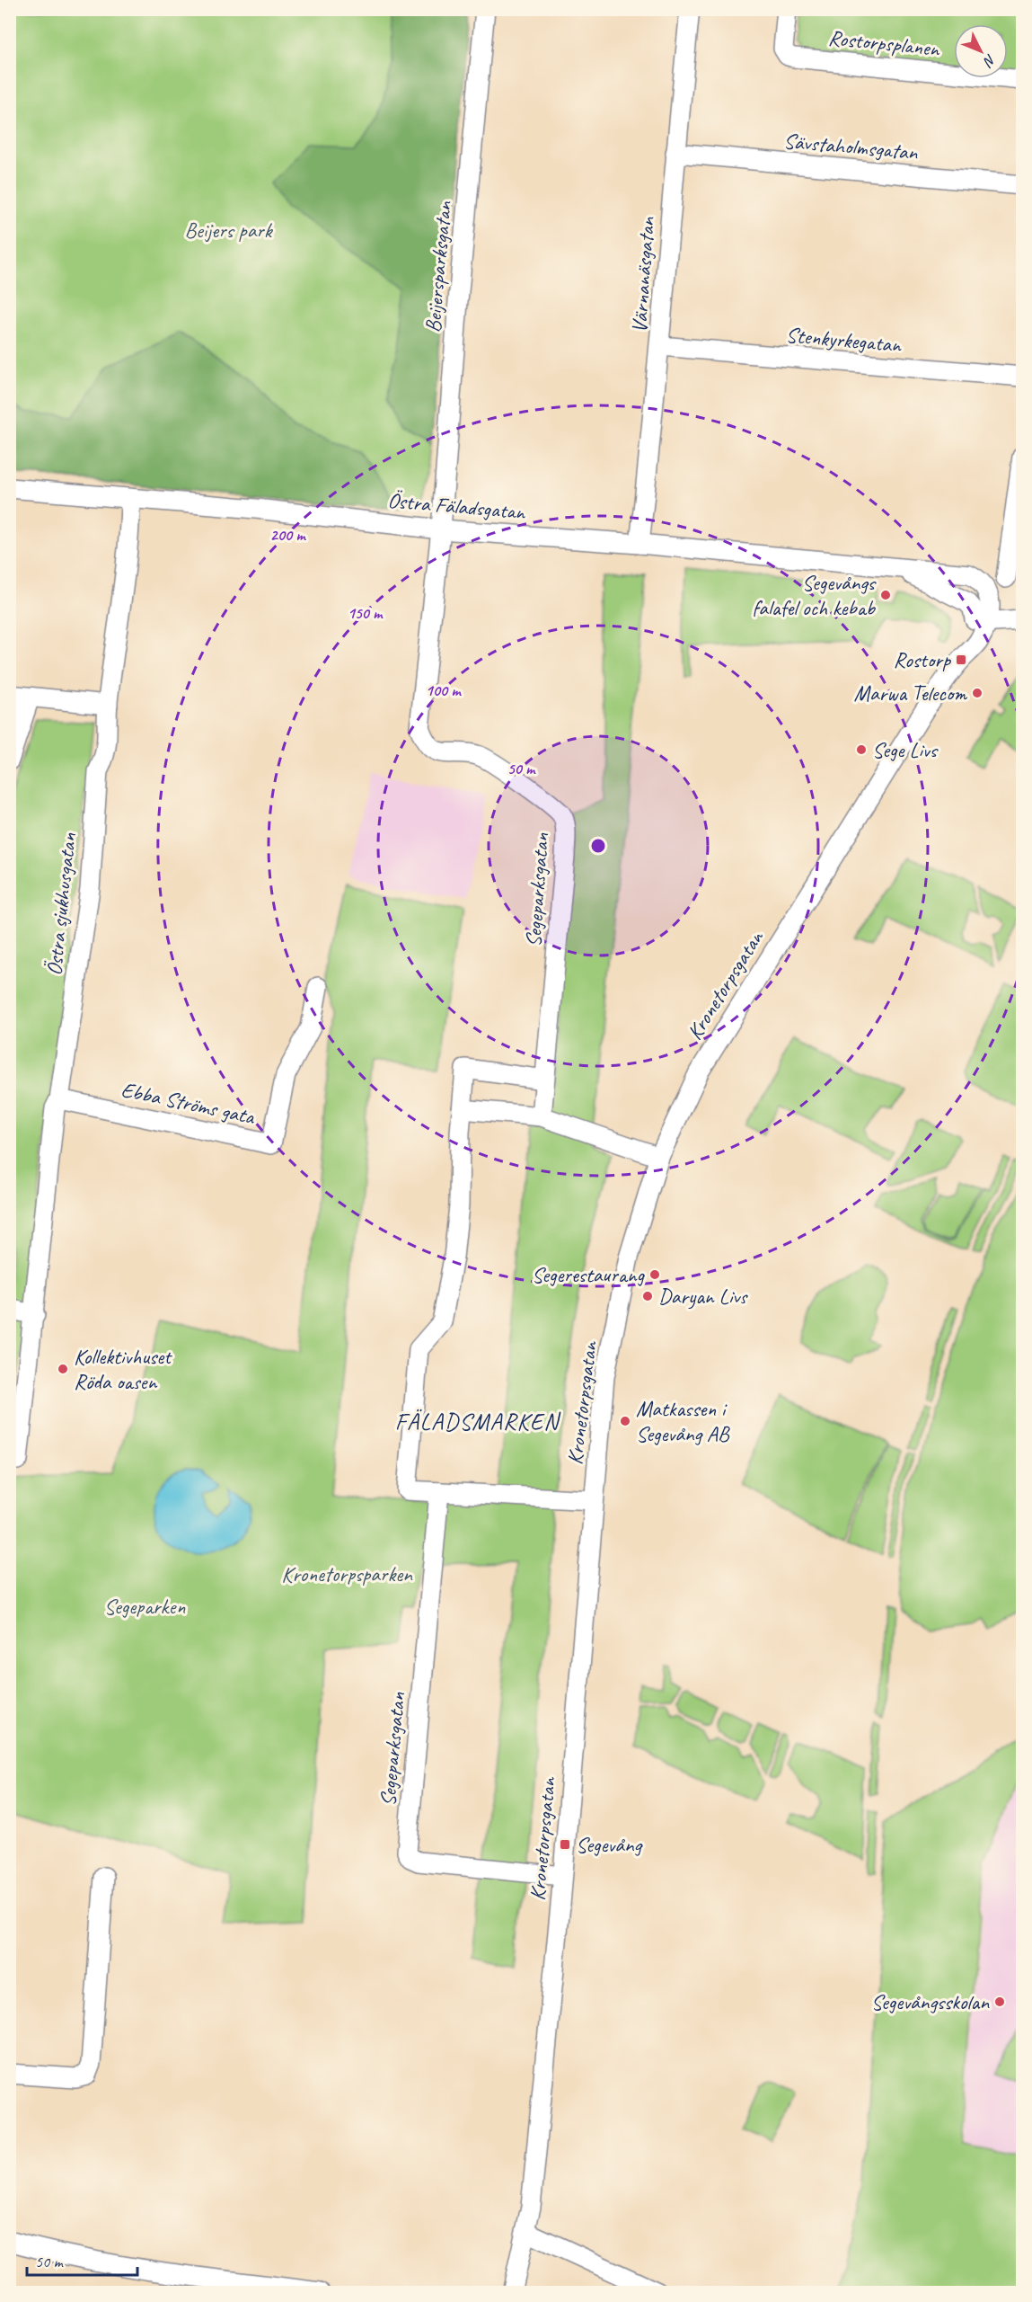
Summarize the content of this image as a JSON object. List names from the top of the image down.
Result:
{
  "streets": {
    "street": [
      "Rostorpsplanen",
      "Sävstaholmsgatan",
      "Beijersparksgatan",
      "Värnanäsgatan",
      "Stenkyrkegatan",
      "Östra Fäladsgatan",
      "Segeparksgatan",
      "Östra sjukhusgatan",
      "Kronetorpsgatan",
      "Ebba Ströms gata"
    ]
  },
  "crossings": [
    ["Sävstaholmsgatan", "Värnanäsgatan"],
    ["Beijersparksgatan", "Östra Fäladsgatan"],
    ["Beijersparksgatan", "Segeparksgatan"],
    ["Värnanäsgatan", "Stenkyrkegatan"],
    ["Värnanäsgatan", "Östra Fäladsgatan"],
    ["Östra Fäladsgatan", "Segeparksgatan"],
    ["Östra Fäladsgatan", "Östra sjukhusgatan"],
    ["Östra Fäladsgatan", "Kronetorpsgatan"],
    ["Segeparksgatan", "Kronetorpsgatan"],
    ["Östra sjukhusgatan", "Ebba Ströms gata"]
  ],
  "districts": ["FÄLADSMARKEN"],
  "parks": ["Beijers park", "Kronetorpsparken", "Segeparken"],
  "places": {
    "other": [
      "Segevångs falafel och kebab",
      "Marwa Telecom",
      "Sege Livs",
      "Segerestaurang",
      "Daryan Livs",
      "Kollektivhuset Röda oasen",
      "Matkassen i Segevång AB",
      "Segevångsskolan"
    ],
    "transit": ["Rostorp", "Segevång"]
  },
  "scale_bar": "50 m",
  "north": "bottom right",
  "rings": [
    "200 m",
    "150 m",
    "100 m",
    "50 m"
  ]
}
